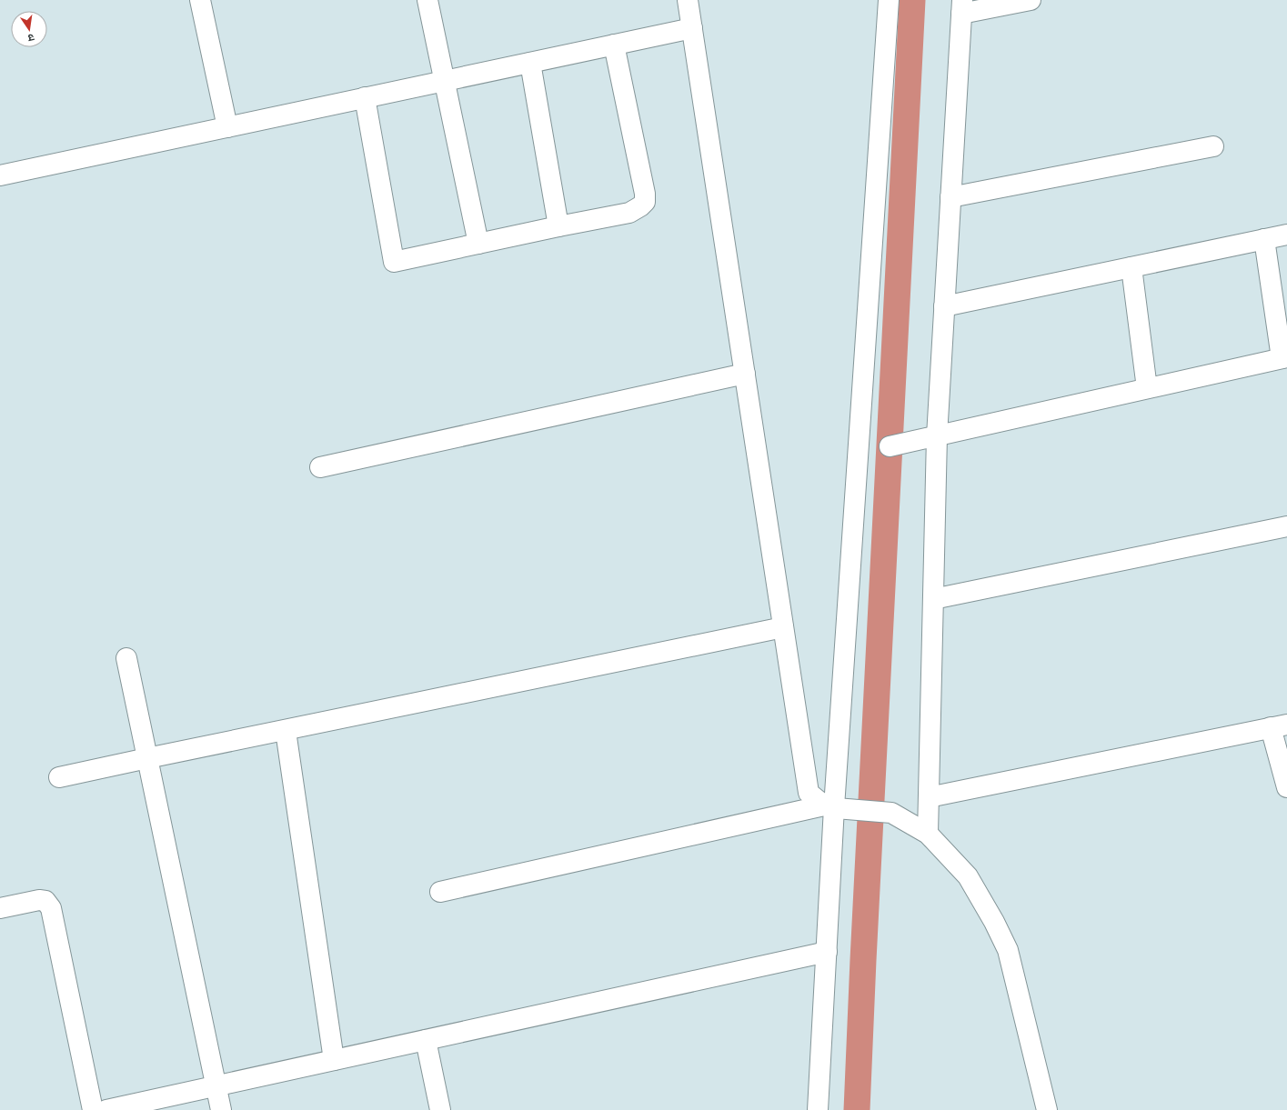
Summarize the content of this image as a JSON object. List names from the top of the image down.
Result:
{
  "north": "bottom"
}
